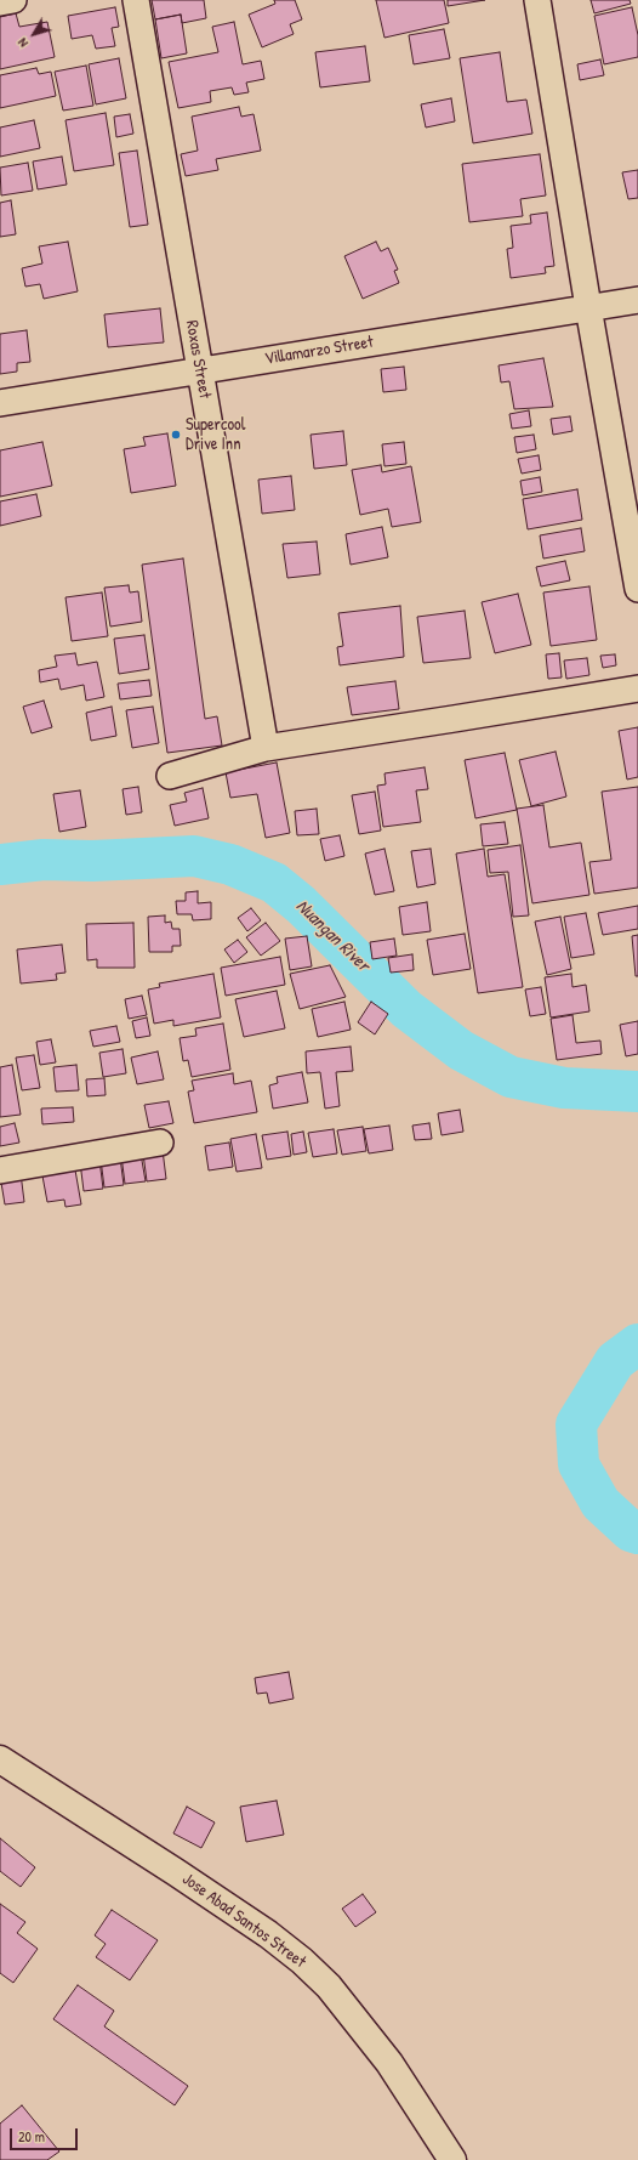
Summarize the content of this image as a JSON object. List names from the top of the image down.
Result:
{
  "streets": {
    "main road": ["Jose Abad Santos Street"],
    "street": ["Villamarzo Street", "Roxas Street"]
  },
  "crossings": [
    ["Villamarzo Street", "Roxas Street"]
  ],
  "water": ["Nuangan River"],
  "places": ["Supercool Drive Inn"],
  "scale_bar": "20 m",
  "north": "bottom left"
}
